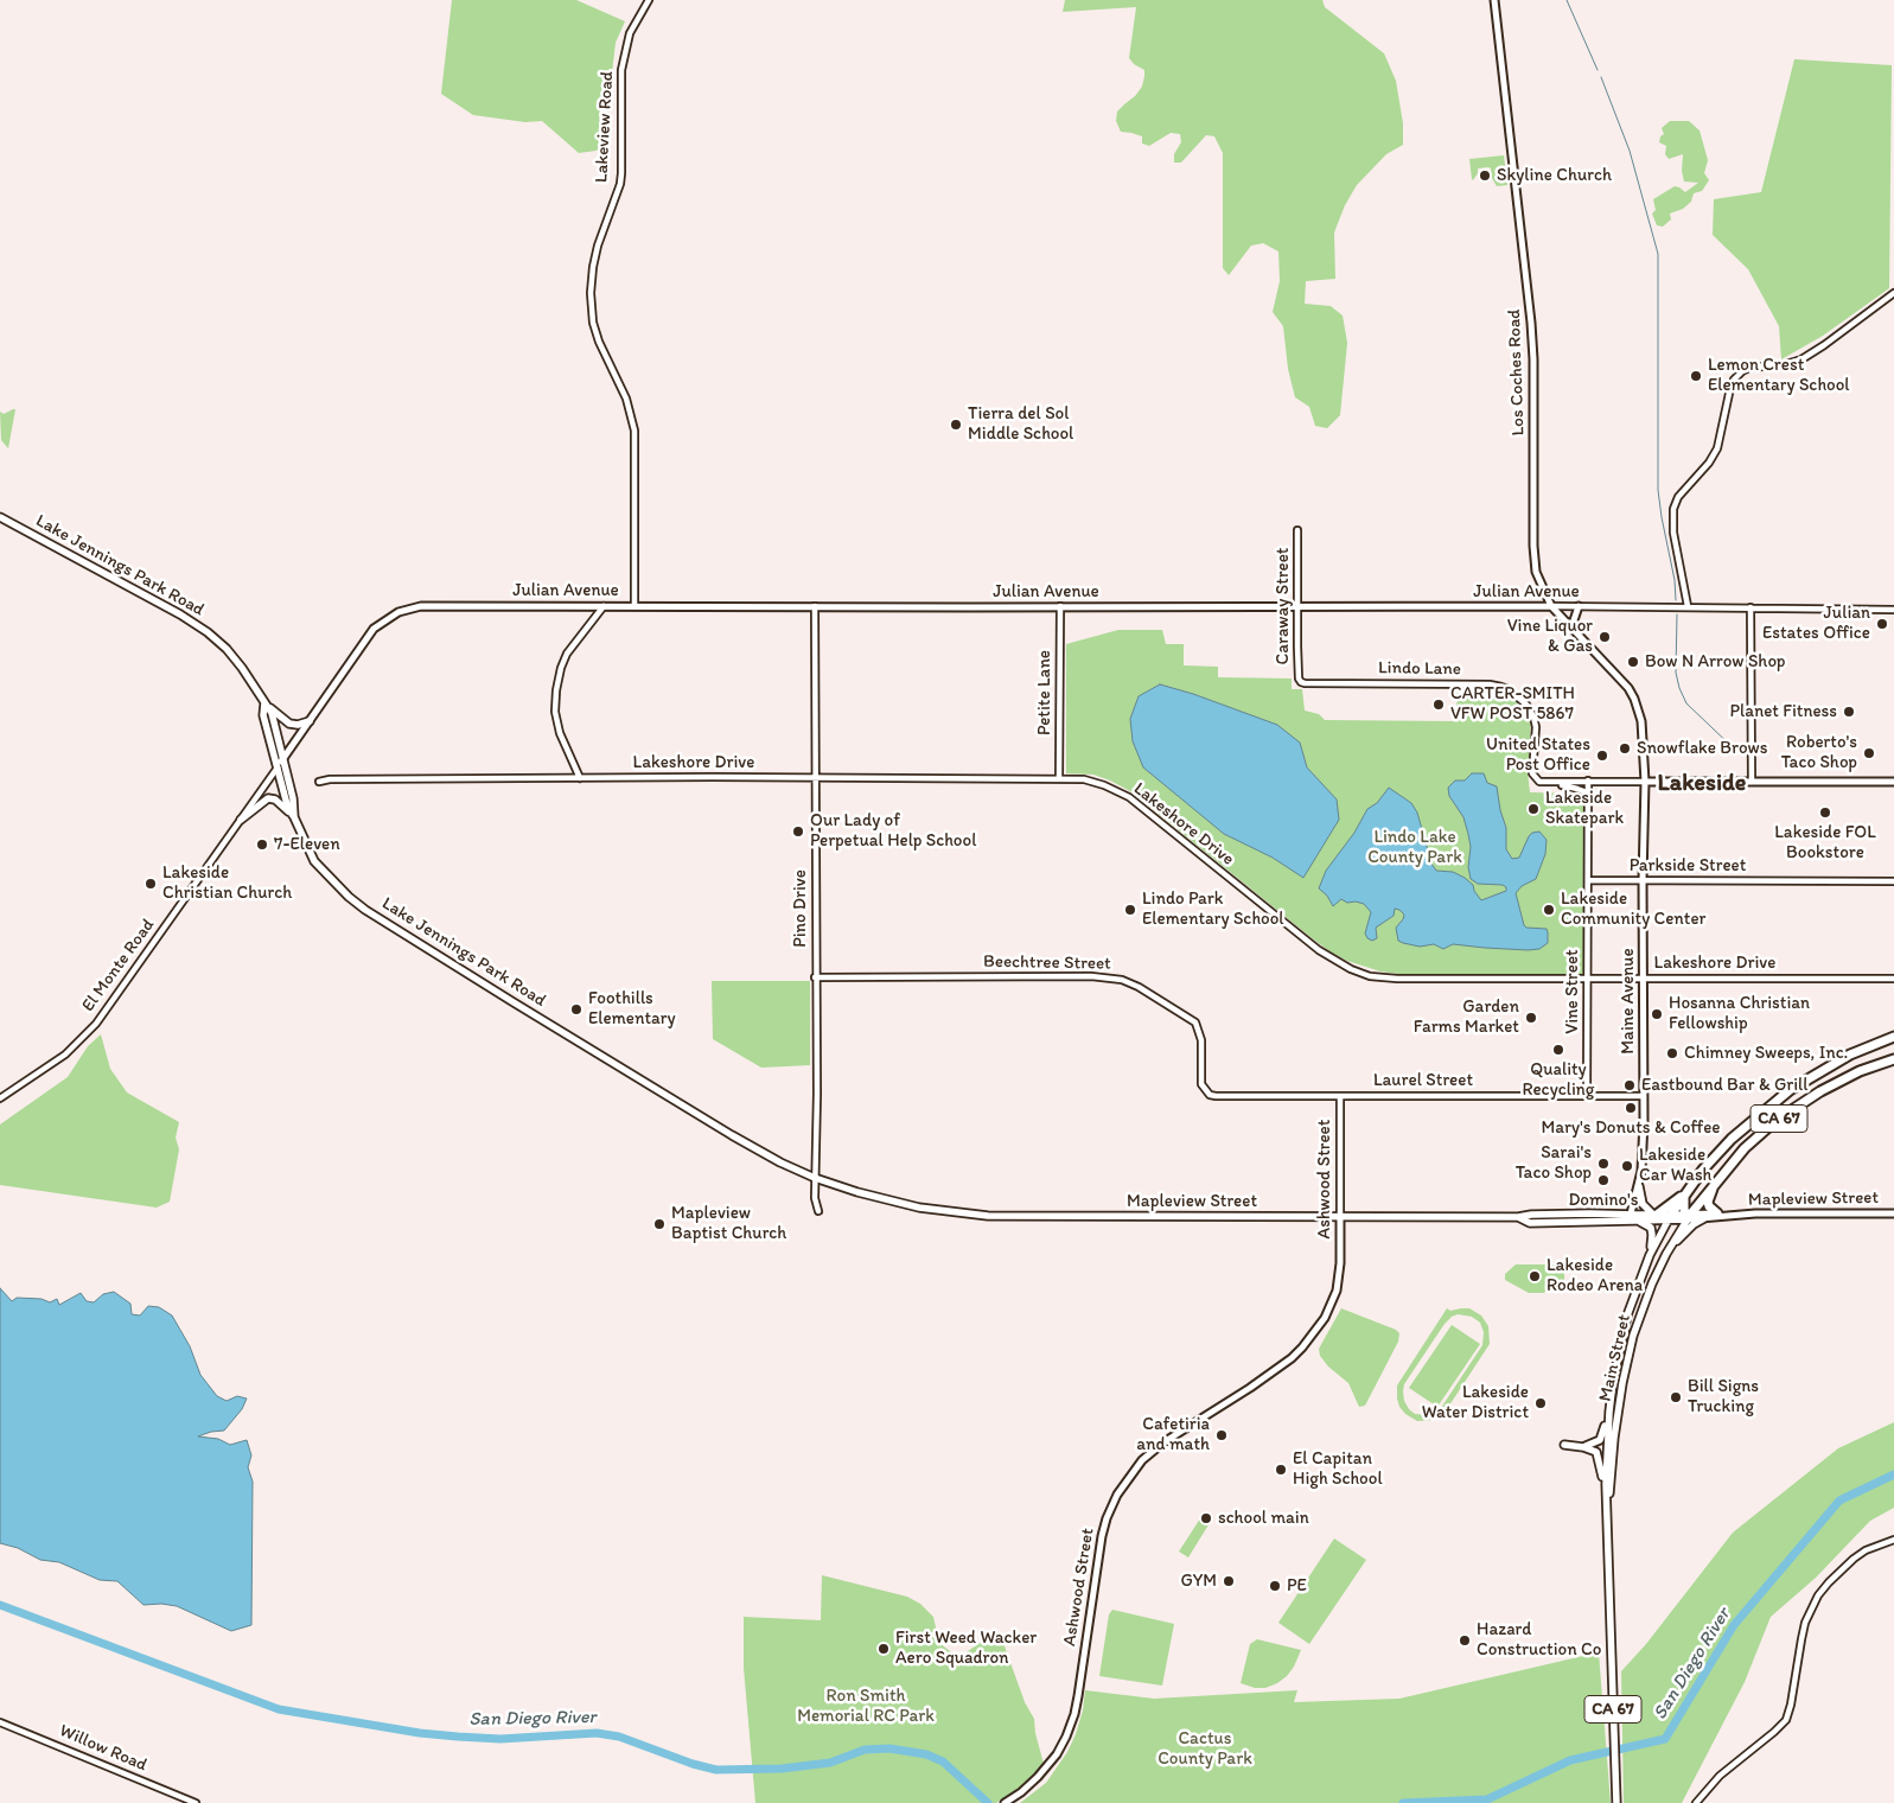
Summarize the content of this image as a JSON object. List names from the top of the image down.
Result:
{
  "streets": {
    "highway": ["CA 67"],
    "main road": [
      "Los Coches Road",
      "Lake Jennings Park Road",
      "Julian Avenue",
      "Maine Avenue",
      "Ashwood Street",
      "Mapleview Street",
      "Main Street"
    ],
    "street": [
      "Lakeview Road",
      "Caraway Street",
      "Lindo Lane",
      "Petite Lane",
      "Lakeshore Drive",
      "Parkside Street",
      "Pino Drive",
      "Beechtree Street",
      "El Monte Road",
      "Vine Street",
      "Laurel Street",
      "Willow Road"
    ]
  },
  "crossings": [
    ["Lakeview Road", "Julian Avenue"],
    ["Los Coches Road", "Julian Avenue"],
    ["Los Coches Road", "Maine Avenue"],
    ["Lake Jennings Park Road", "Julian Avenue"],
    ["Lake Jennings Park Road", "Pino Drive"],
    ["Lake Jennings Park Road", "El Monte Road"],
    ["Lake Jennings Park Road", "Mapleview Street"],
    ["Julian Avenue", "Caraway Street"],
    ["Julian Avenue", "Petite Lane"],
    ["Julian Avenue", "Pino Drive"],
    ["Julian Avenue", "El Monte Road"],
    ["Caraway Street", "Lindo Lane"],
    ["Petite Lane", "Lakeshore Drive"],
    ["Lakeshore Drive", "Pino Drive"],
    ["Lakeshore Drive", "Vine Street"],
    ["Lakeshore Drive", "Maine Avenue"],
    ["Parkside Street", "Vine Street"],
    ["Parkside Street", "Maine Avenue"],
    ["Pino Drive", "Beechtree Street"],
    ["Beechtree Street", "Laurel Street"],
    ["Vine Street", "Laurel Street"],
    ["Maine Avenue", "Laurel Street"],
    ["Maine Avenue", "Mapleview Street"],
    ["Laurel Street", "Ashwood Street"],
    ["CA 67", "Mapleview Street"],
    ["CA 67", "Main Street"],
    ["Ashwood Street", "Mapleview Street"],
    ["Mapleview Street", "Main Street"]
  ],
  "districts": ["Lakeside"],
  "water": ["San Diego River"],
  "parks": ["Lindo Lake County Park", "Ron Smith Memorial RC Park", "Cactus County Park"],
  "places": [
    "Skyline Church",
    "Lemon Crest Elementary School",
    "Tierra del Sol Middle School",
    "Julian Estates Office",
    "Vine Liquor & Gas",
    "Bow N Arrow Shop",
    "CARTER-SMITH VFW POST 5867",
    "Planet Fitness",
    "Snowflake Brows",
    "Roberto's Taco Shop",
    "United States Post Office",
    "Lakeside Skatepark",
    "Lakeside FOL Bookstore",
    "Our Lady of Perpetual Help School",
    "7-Eleven",
    "Lakeside Christian Church",
    "Lindo Park Elementary School",
    "Lakeside Community Center",
    "Foothills Elementary",
    "Hosanna Christian Fellowship",
    "Garden Farms Market",
    "Quality Recycling",
    "Chimney Sweeps, Inc.",
    "Eastbound Bar & Grill",
    "Mary's Donuts & Coffee",
    "Sarai's Taco Shop",
    "Lakeside Car Wash",
    "Domino's",
    "Mapleview Baptist Church",
    "Lakeside Rodeo Arena",
    "Bill Signs Trucking",
    "Lakeside Water District",
    "Cafetiria and math",
    "El Capitan High School",
    "school main",
    "GYM",
    "PE",
    "Hazard Construction Co",
    "First Weed Wacker Aero Squadron"
  ]
}
